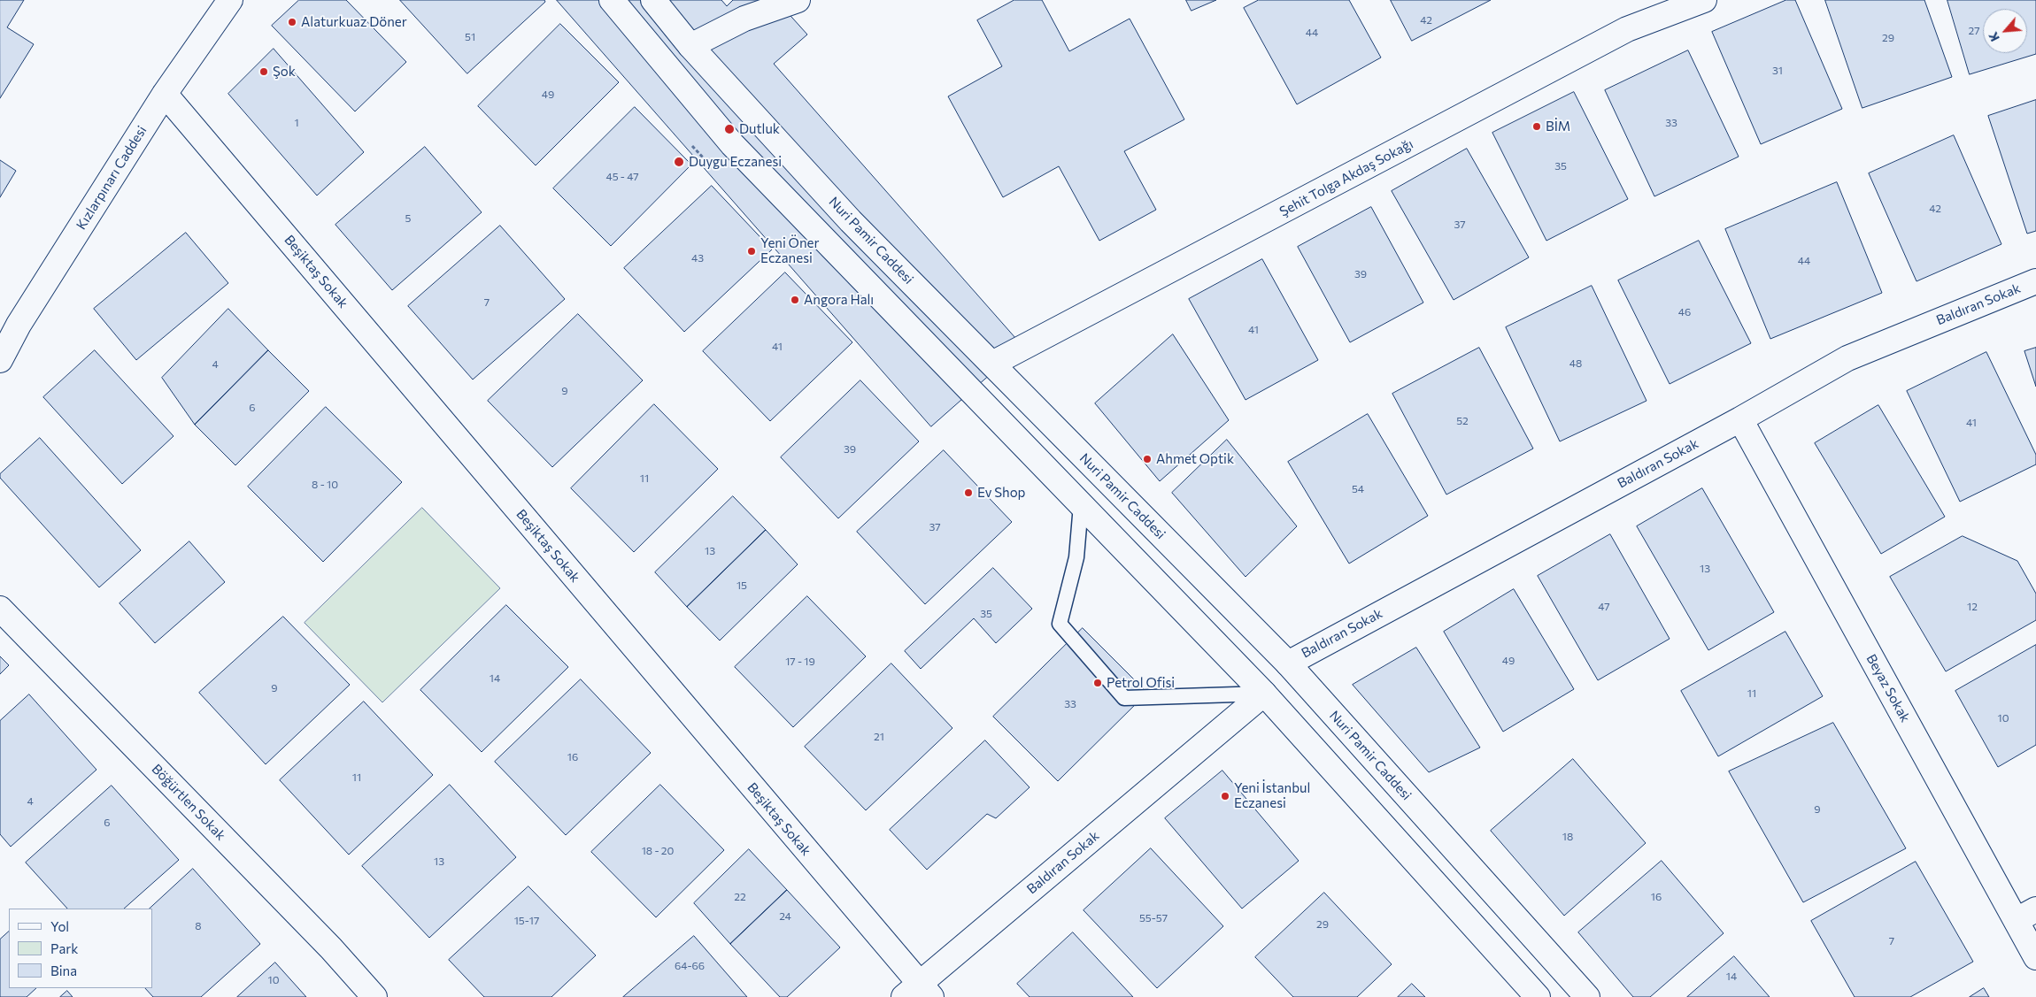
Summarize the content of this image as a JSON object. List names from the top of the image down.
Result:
{
  "streets": {
    "street": [
      "Kızlarpınarı Caddesi",
      "Şehit Tolga Akdaş Sokağı",
      "Nuri Pamir Caddesi",
      "Beşiktaş Sokak",
      "Baldıran Sokak",
      "Beyaz Sokak",
      "Böğürtlen Sokak"
    ]
  },
  "crossings": [
    ["Kızlarpınarı Caddesi", "Beşiktaş Sokak"],
    ["Şehit Tolga Akdaş Sokağı", "Nuri Pamir Caddesi"],
    ["Nuri Pamir Caddesi", "Baldıran Sokak"],
    ["Beşiktaş Sokak", "Baldıran Sokak"],
    ["Baldıran Sokak", "Beyaz Sokak"]
  ],
  "places": [
    "Alaturkuaz Döner",
    "Şok",
    "BİM",
    "Dutluk",
    "Duygu Eczanesi",
    "Yeni Öner Eczanesi",
    "Angora Halı",
    "Ahmet Optik",
    "Ev Shop",
    "Petrol Ofisi",
    "Yeni İstanbul Eczanesi"
  ],
  "house_numbers": [
    "42",
    "27",
    "44",
    "51",
    "29",
    "31",
    "49",
    "1",
    "33",
    "35",
    "45 - 47",
    "42",
    "5",
    "37",
    "43",
    "44",
    "39",
    "7",
    "46",
    "41",
    "41",
    "48",
    "4",
    "9",
    "6",
    "52",
    "41",
    "39",
    "11",
    "8 - 10",
    "54",
    "37",
    "13",
    "13",
    "15",
    "47",
    "12",
    "35",
    "49",
    "17 - 19",
    "14",
    "9",
    "11",
    "33",
    "10",
    "21",
    "16",
    "11",
    "4",
    "9",
    "6",
    "18",
    "18 - 20",
    "13",
    "22",
    "16",
    "24",
    "55-57",
    "15-17",
    "29",
    "8",
    "7",
    "64-66",
    "14",
    "10"
  ],
  "legend": ["Yol", "Park", "Bina"],
  "north": "bottom left"
}
